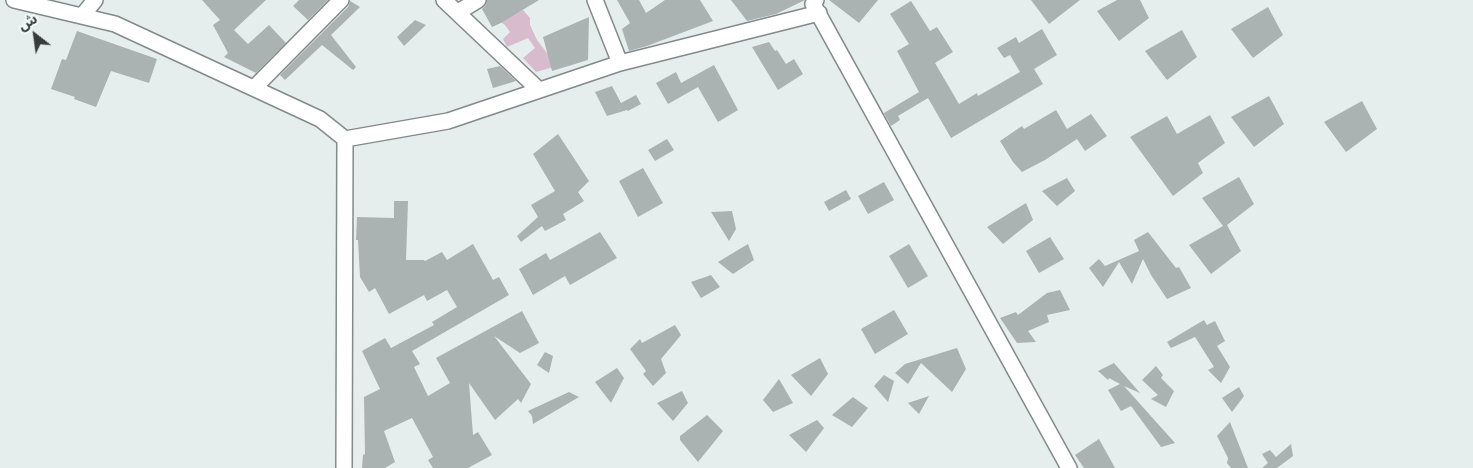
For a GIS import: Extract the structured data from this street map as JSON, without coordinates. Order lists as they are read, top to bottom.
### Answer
{
  "north": "top left"
}
